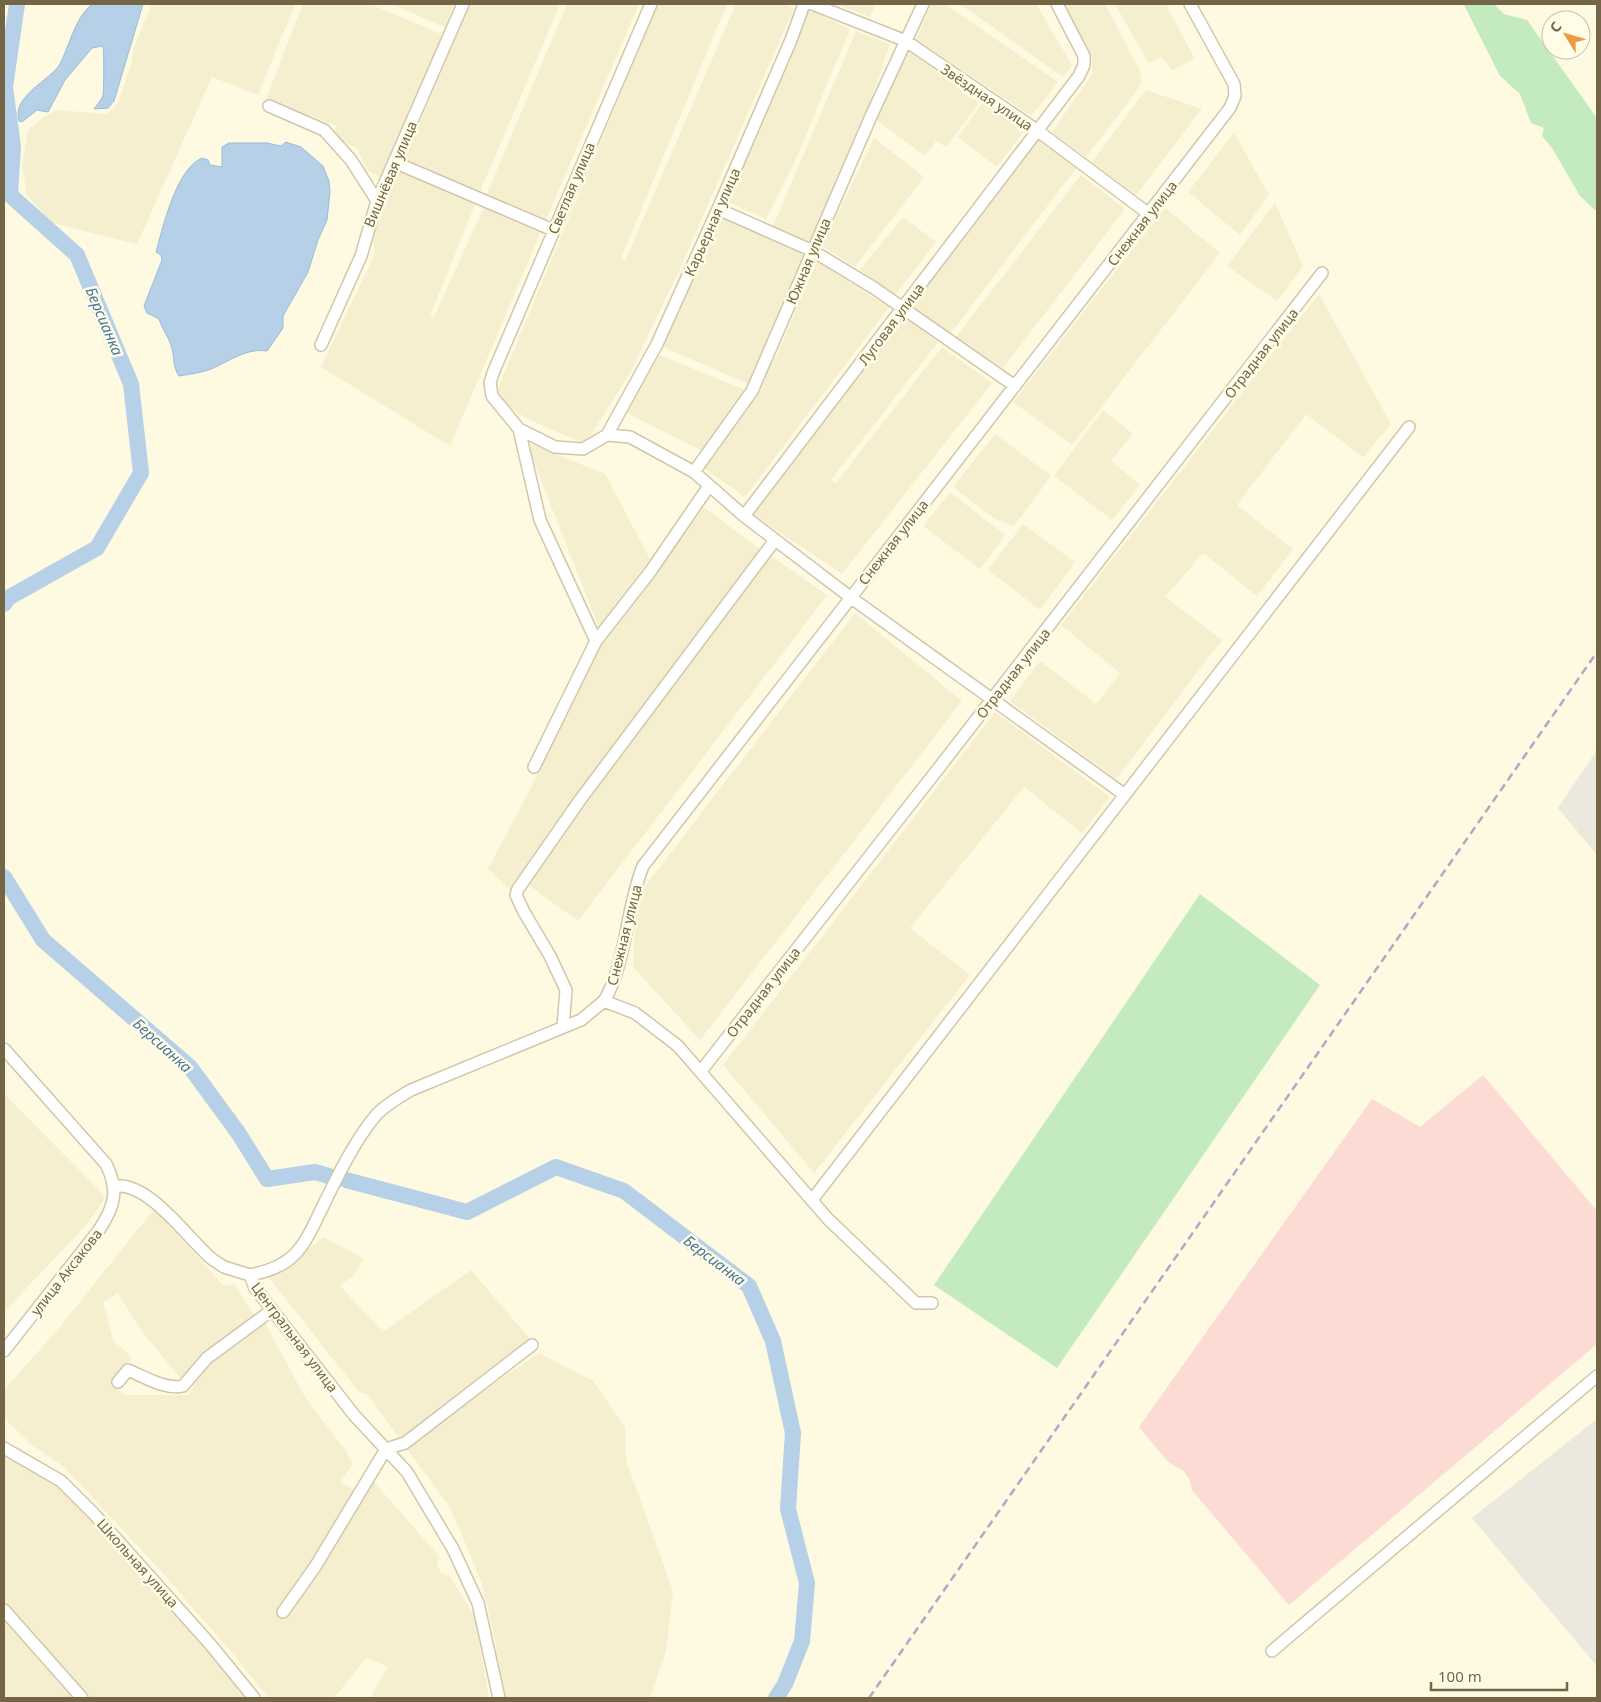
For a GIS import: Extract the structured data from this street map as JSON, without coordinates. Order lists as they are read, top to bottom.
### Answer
{
  "streets": {
    "street": [
      "Звёздная улица",
      "Вишнёвая улица",
      "Светлая улица",
      "Карьерная улица",
      "Снежная улица",
      "Южная улица",
      "Луговая улица",
      "Отрадная улица",
      "улица Аксакова",
      "Центральная улица",
      "Школьная улица"
    ]
  },
  "crossings": [
    ["Звёздная улица", "Снежная улица"],
    ["Звёздная улица", "Южная улица"],
    ["Звёздная улица", "Луговая улица"],
    ["улица Аксакова", "Центральная улица"]
  ],
  "water": ["Берсианка"],
  "scale_bar": "100 m",
  "north": "top left"
}
